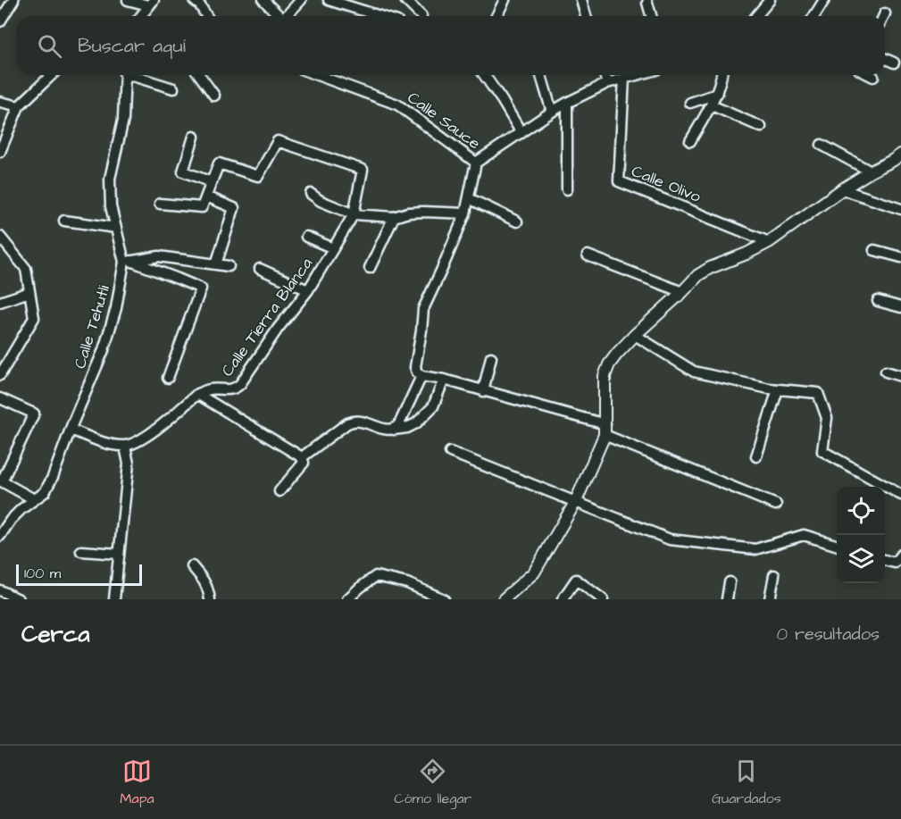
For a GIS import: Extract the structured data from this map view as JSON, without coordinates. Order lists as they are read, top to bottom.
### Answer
{
  "streets": {
    "street": [
      "Calle Sauce",
      "Calle Olivo",
      "Calle Tierra Blanca",
      "Calle Tehutli"
    ]
  },
  "scale_bar": "100 m",
  "page": {
    "search": "Buscar aquí",
    "scale": "100 m",
    "heading": ["Cerca", "0 resultados"],
    "nav": ["Mapa", "Cómo llegar", "Guardados"]
  }
}
